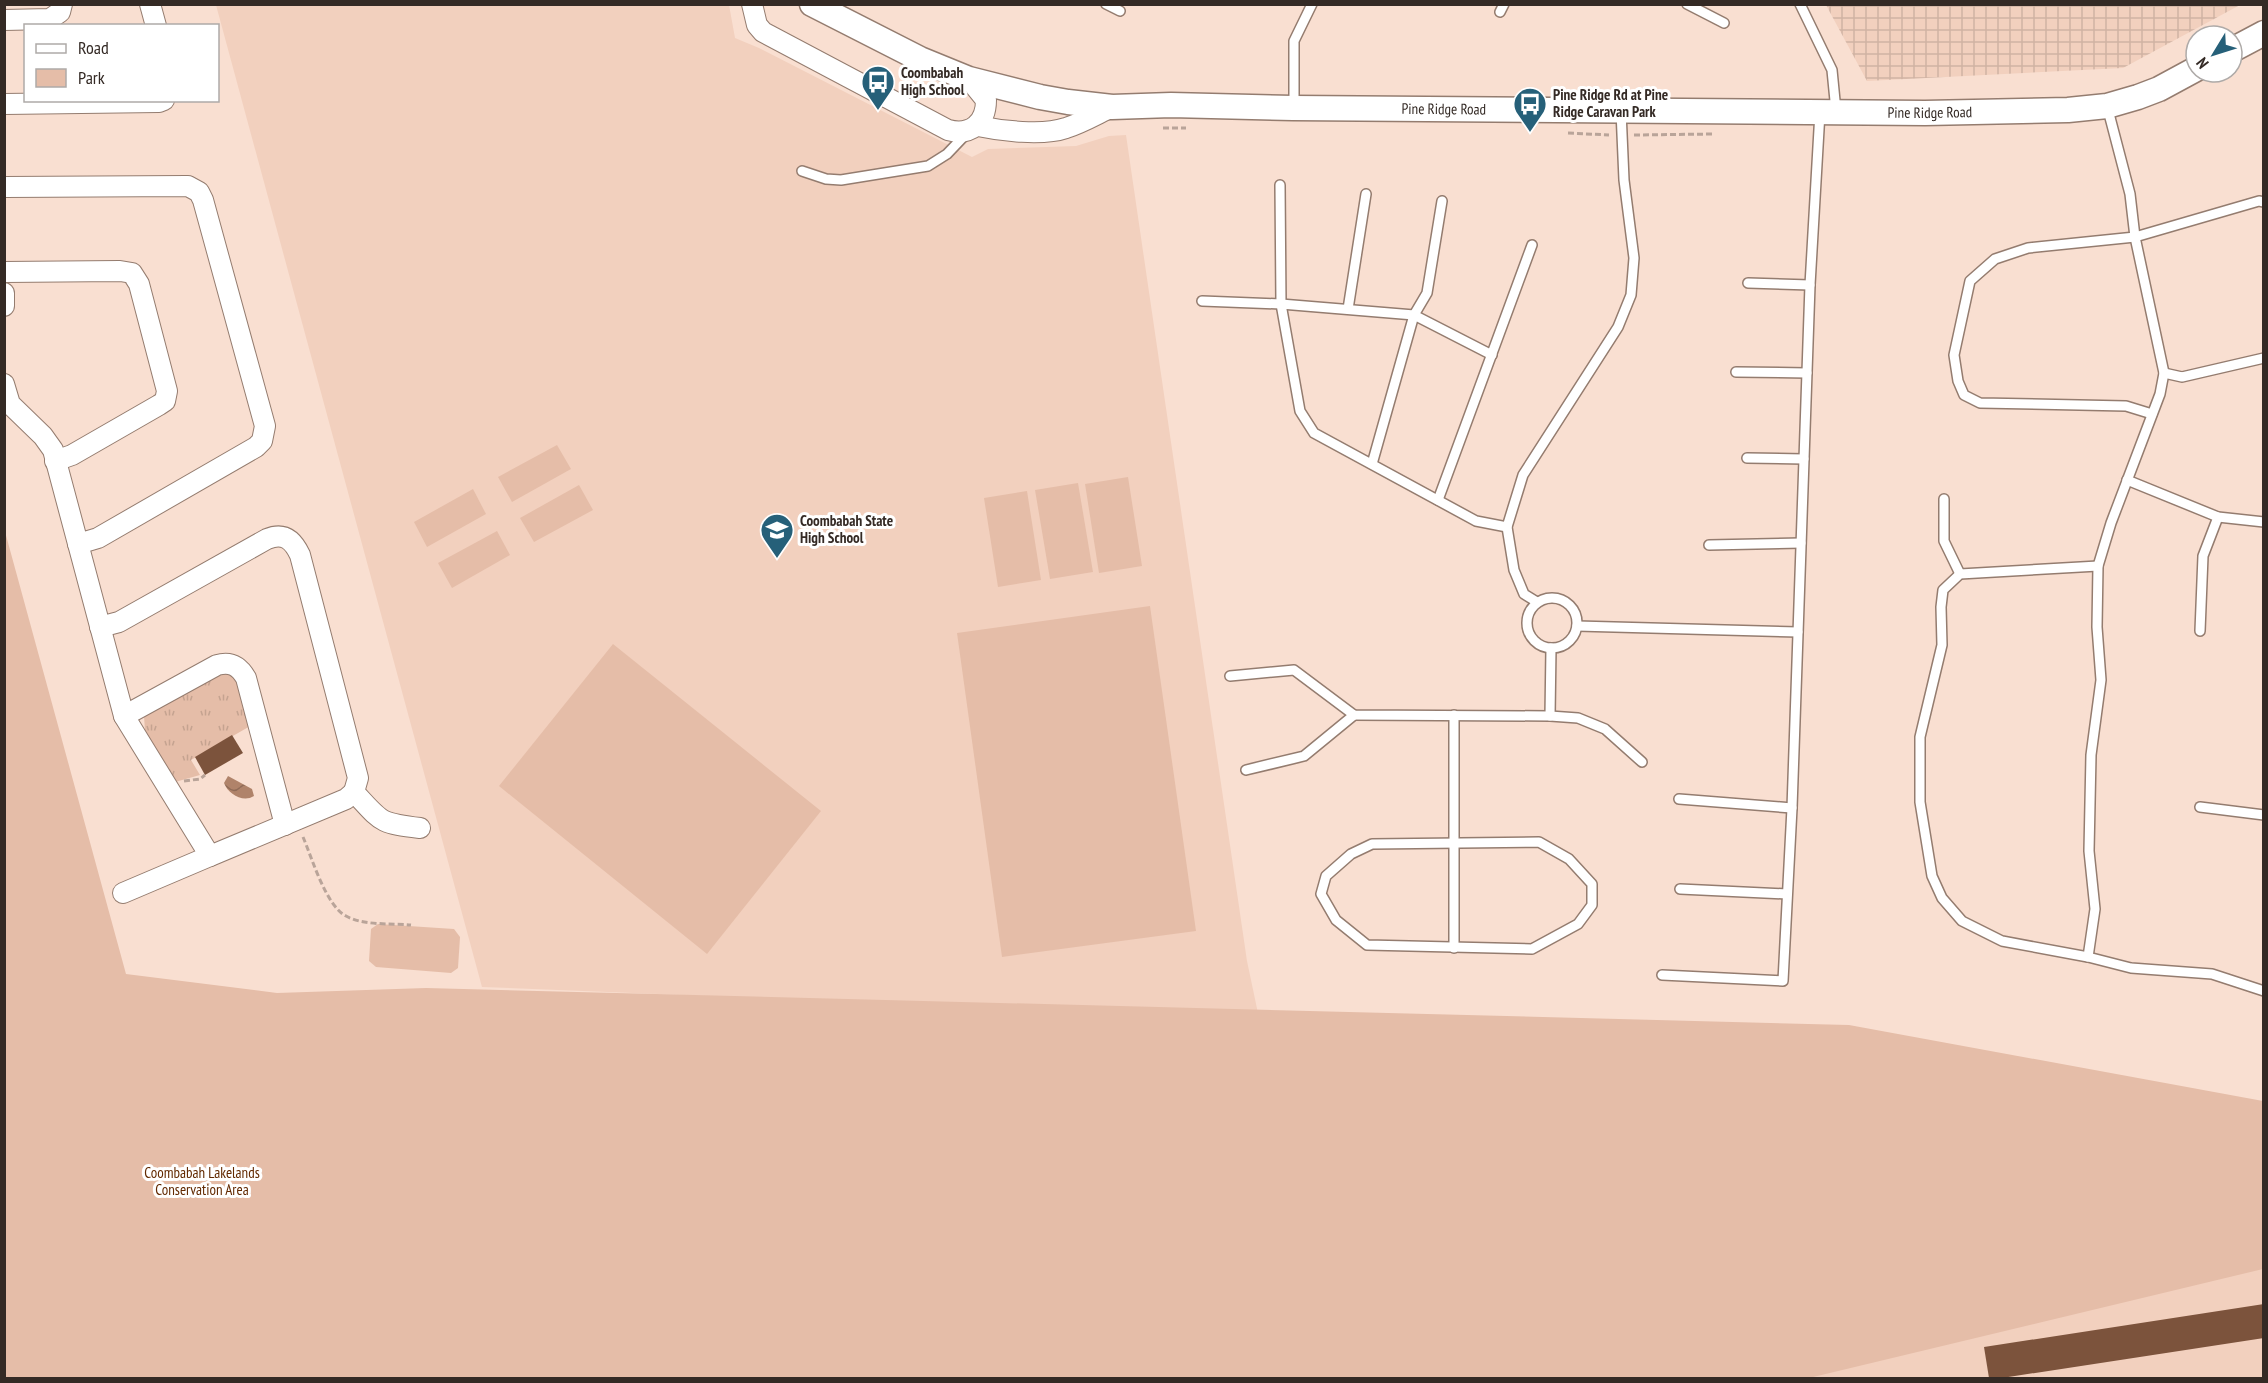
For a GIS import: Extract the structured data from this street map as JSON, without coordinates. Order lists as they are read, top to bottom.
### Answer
{
  "streets": {
    "street": ["Pine Ridge Road"]
  },
  "parks": ["Coombabah Lakelands Conservation Area"],
  "places": {
    "bus stop": ["Coombabah High School", "Pine Ridge Rd at Pine Ridge Caravan Park"],
    "school or university": ["Coombabah State High School"]
  },
  "legend": ["Road", "Park"],
  "north": "bottom left"
}
